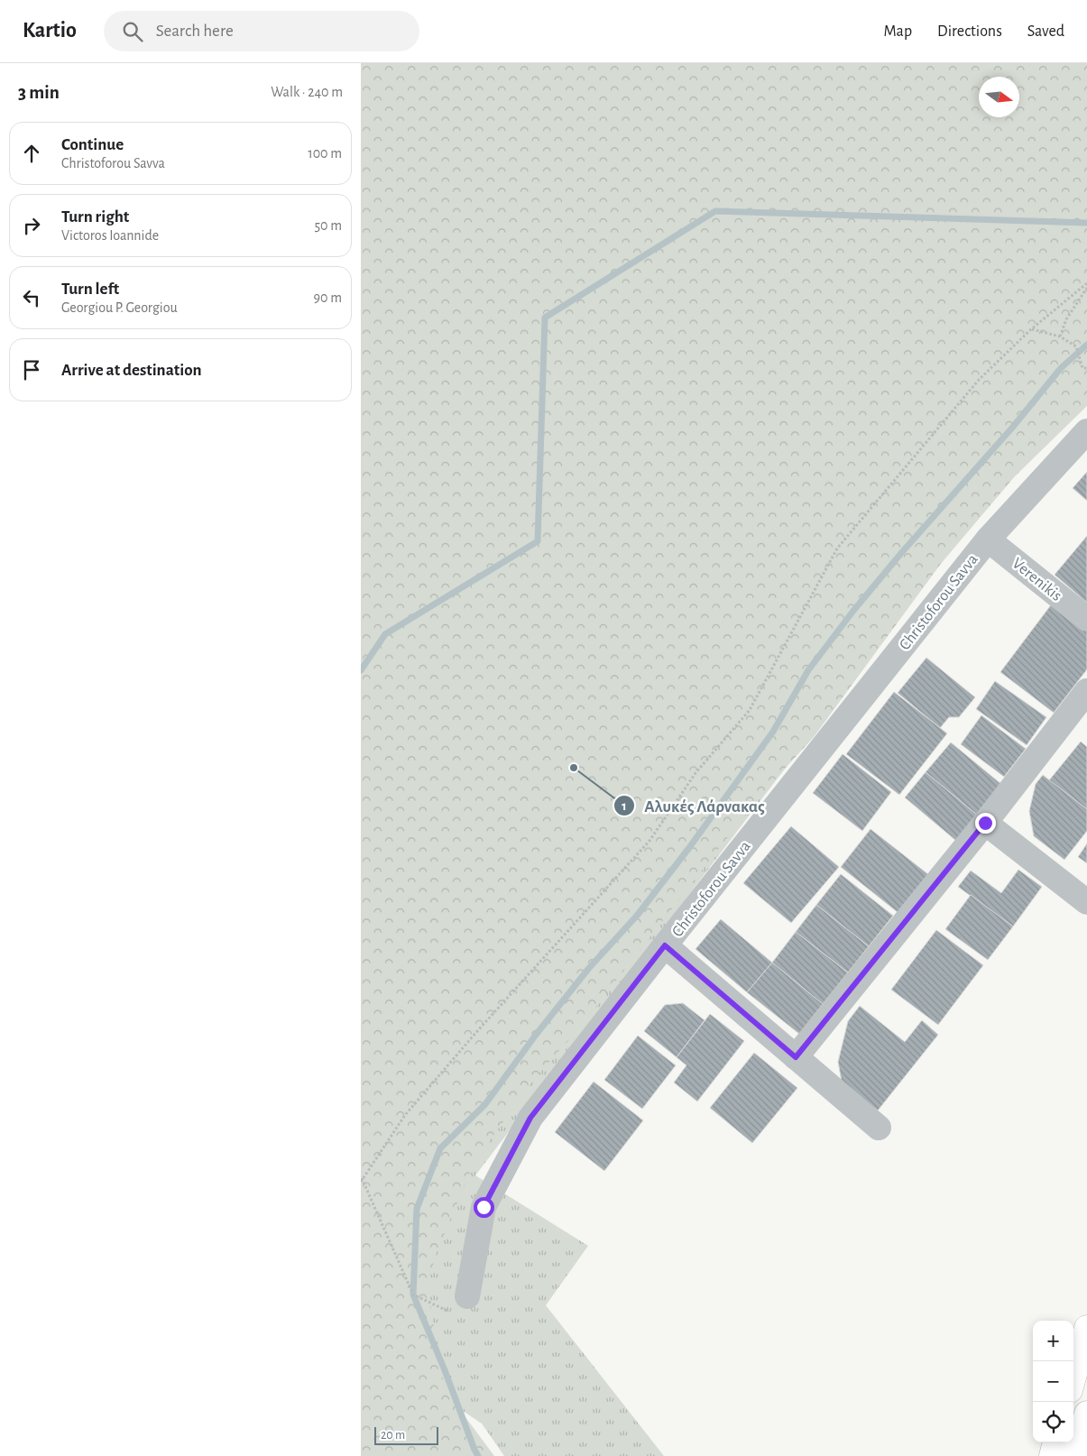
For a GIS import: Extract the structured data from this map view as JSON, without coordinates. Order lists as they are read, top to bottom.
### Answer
{
  "streets": {
    "street": ["Verenikis", "Christoforou Savva"]
  },
  "crossings": [
    ["Verenikis", "Christoforou Savva"]
  ],
  "places": ["Αλυκές Λάρνακας"],
  "scale_bar": "20 m",
  "north": "right",
  "page": {
    "header": "Kartio",
    "search": "Search here",
    "nav": ["Map", "Directions", "Saved"],
    "heading": ["3 min", "Walk · 240 m"],
    "list": [
      ["Continue", "Christoforou Savva", "100 m"],
      ["Turn right", "Victoros Ioannide", "50 m"],
      ["Turn left", "Georgiou P. Georgiou", "90 m"],
      "Arrive at destination"
    ],
    "map_buttons": ["+", "−"],
    "scale": "20 m"
  }
}
